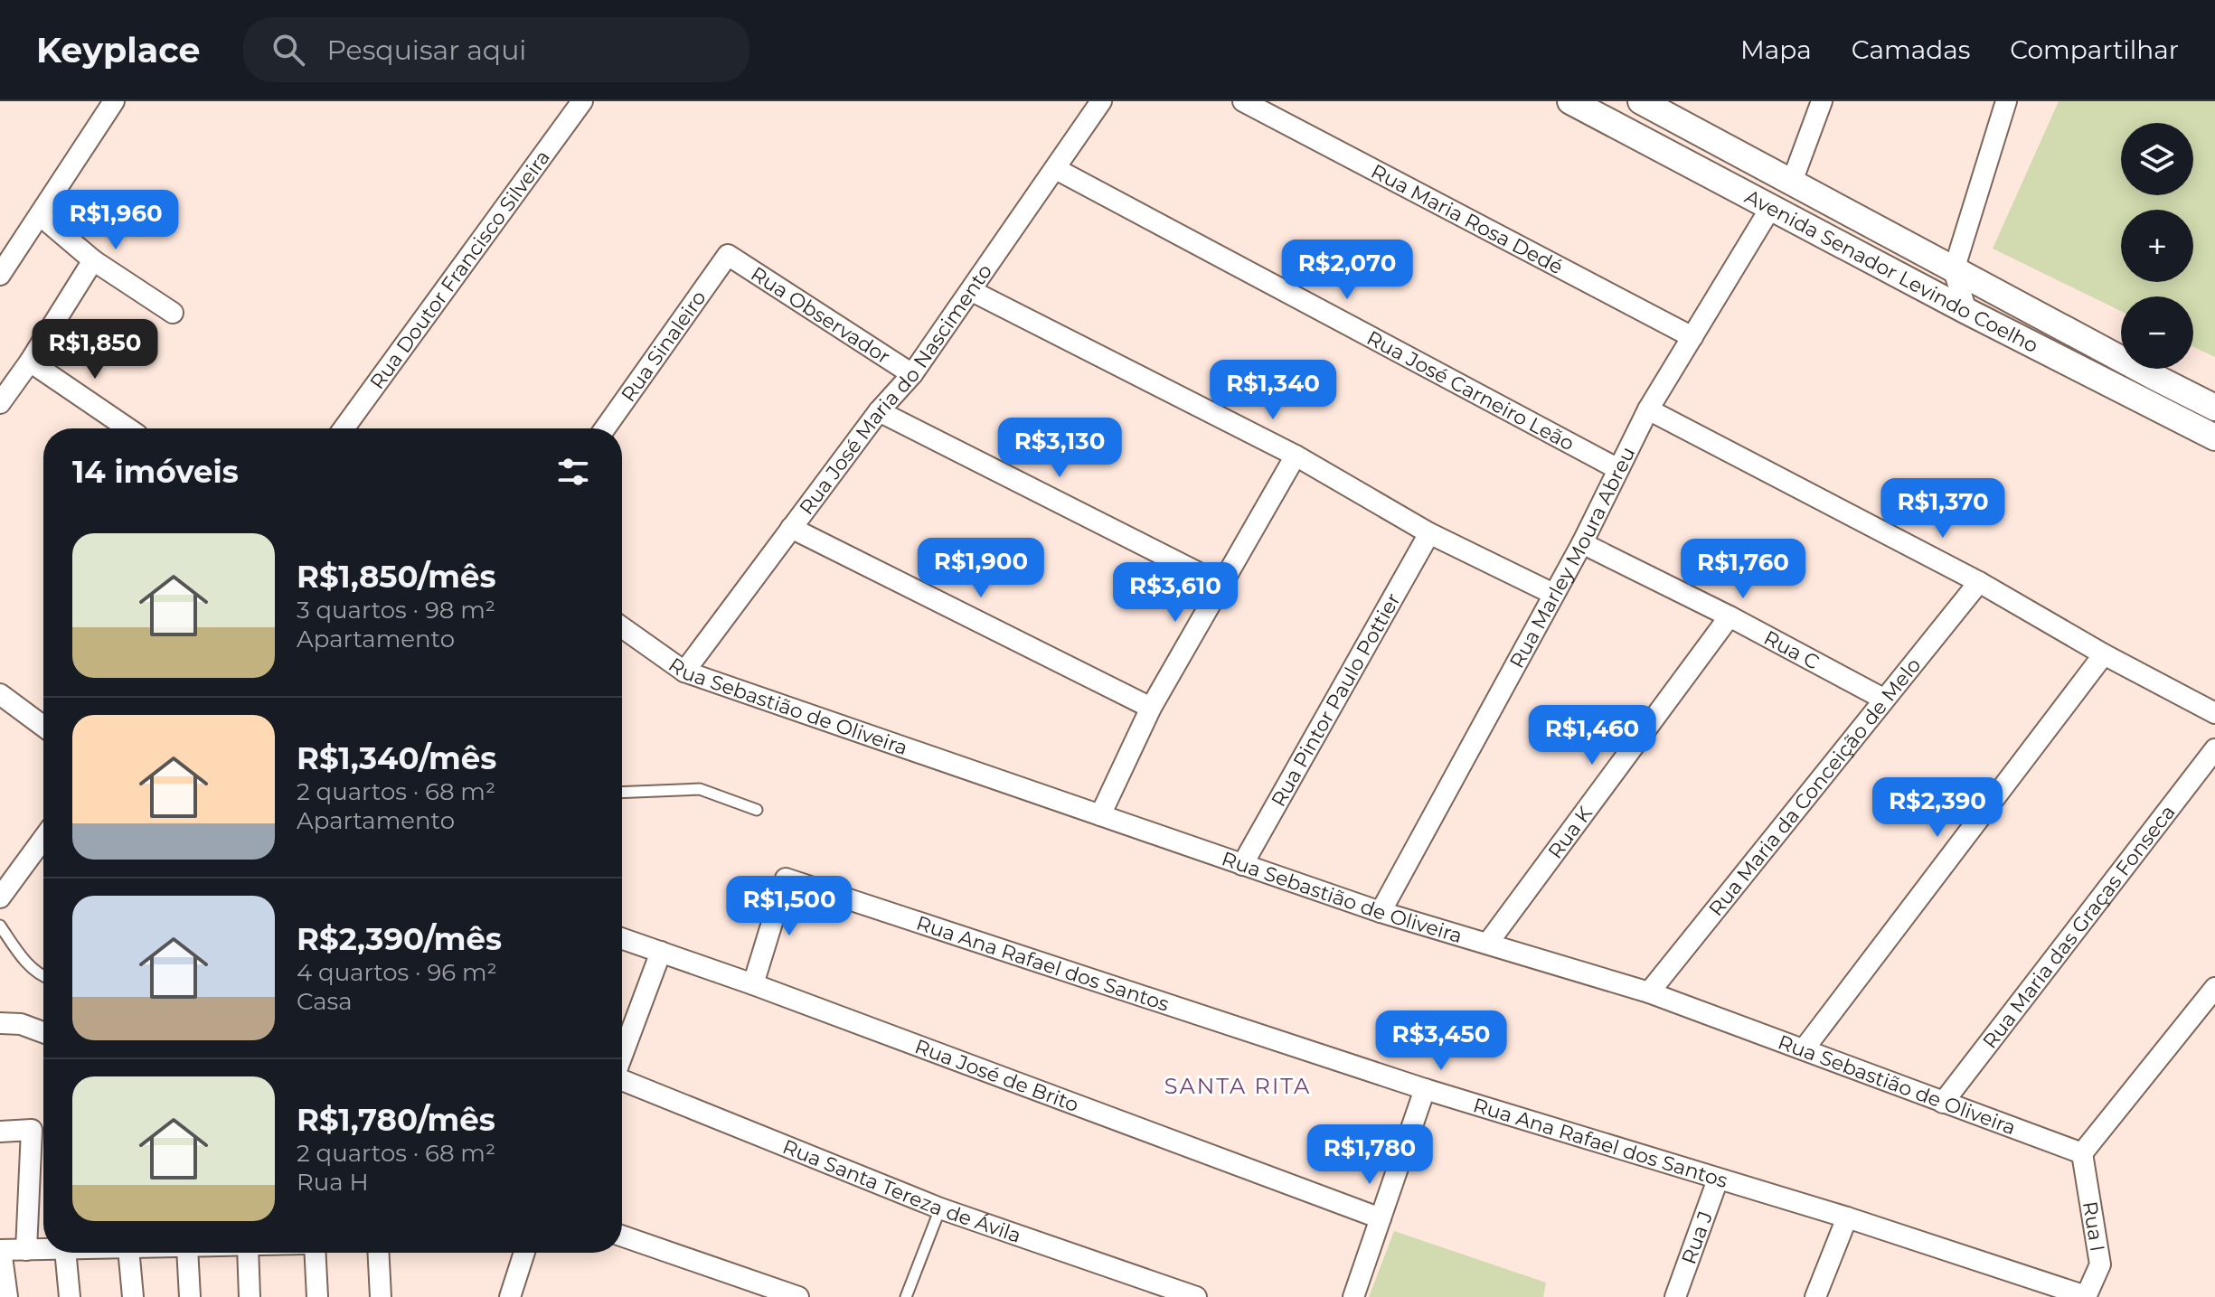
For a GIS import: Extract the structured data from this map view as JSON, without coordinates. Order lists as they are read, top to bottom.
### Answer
{
  "streets": {
    "street": [
      "Rua Maria Rosa Dedé",
      "Rua Doutor Francisco Silveira",
      "Avenida Senador Levindo Coelho",
      "Rua Observador",
      "Rua Sinaleiro",
      "Rua José Maria do Nascimento",
      "Rua José Carneiro Leão",
      "Rua Marley Moura Abreu",
      "Rua C",
      "Rua Pintor Paulo Pottier",
      "Rua Sebastião de Oliveira",
      "Rua Maria da Conceição de Melo",
      "Rua K",
      "Rua Maria das Graças Fonseca",
      "Rua Ana Rafael dos Santos",
      "Rua José de Brito",
      "Rua Santa Tereza de Ávila",
      "Rua I",
      "Rua J"
    ]
  },
  "crossings": [
    ["Rua Maria Rosa Dedé", "Rua Marley Moura Abreu"],
    ["Avenida Senador Levindo Coelho", "Rua Marley Moura Abreu"],
    ["Rua Observador", "Rua Sinaleiro"],
    ["Rua Observador", "Rua José Maria do Nascimento"],
    ["Rua José Maria do Nascimento", "Rua José Carneiro Leão"],
    ["Rua José Maria do Nascimento", "Rua Sebastião de Oliveira"],
    ["Rua José Carneiro Leão", "Rua Marley Moura Abreu"],
    ["Rua Marley Moura Abreu", "Rua C"],
    ["Rua Marley Moura Abreu", "Rua Sebastião de Oliveira"],
    ["Rua C", "Rua Maria da Conceição de Melo"],
    ["Rua C", "Rua K"],
    ["Rua Pintor Paulo Pottier", "Rua Sebastião de Oliveira"],
    ["Rua Sebastião de Oliveira", "Rua Maria da Conceição de Melo"],
    ["Rua Sebastião de Oliveira", "Rua K"],
    ["Rua Sebastião de Oliveira", "Rua Maria das Graças Fonseca"],
    ["Rua Sebastião de Oliveira", "Rua I"],
    ["Rua Ana Rafael dos Santos", "Rua José de Brito"],
    ["Rua Ana Rafael dos Santos", "Rua I"],
    ["Rua Ana Rafael dos Santos", "Rua J"]
  ],
  "districts": ["SANTA RITA"],
  "page": {
    "header": "Keyplace",
    "search": "Pesquisar aqui",
    "nav": ["Mapa", "Camadas", "Compartilhar"],
    "map_buttons": ["+", "−"],
    "price": [
      "R$1,960",
      "R$2,070",
      "R$1,850",
      "R$1,340",
      "R$3,130",
      "R$1,370",
      "R$1,900",
      "R$1,760",
      "R$3,610",
      "R$1,460",
      "R$2,390",
      "R$1,500",
      "R$3,450",
      "R$1,780"
    ],
    "heading": "14 imóveis",
    "list": [
      {
        "name": "R$1,850/mês",
        "note": "3 quartos · 98 m² · Apartamento"
      },
      {
        "name": "R$1,340/mês",
        "note": "2 quartos · 68 m² · Apartamento"
      },
      {
        "name": "R$2,390/mês",
        "note": "4 quartos · 96 m² · Casa"
      },
      {
        "name": "R$1,780/mês",
        "note": "2 quartos · 68 m² · Rua H"
      }
    ]
  }
}
